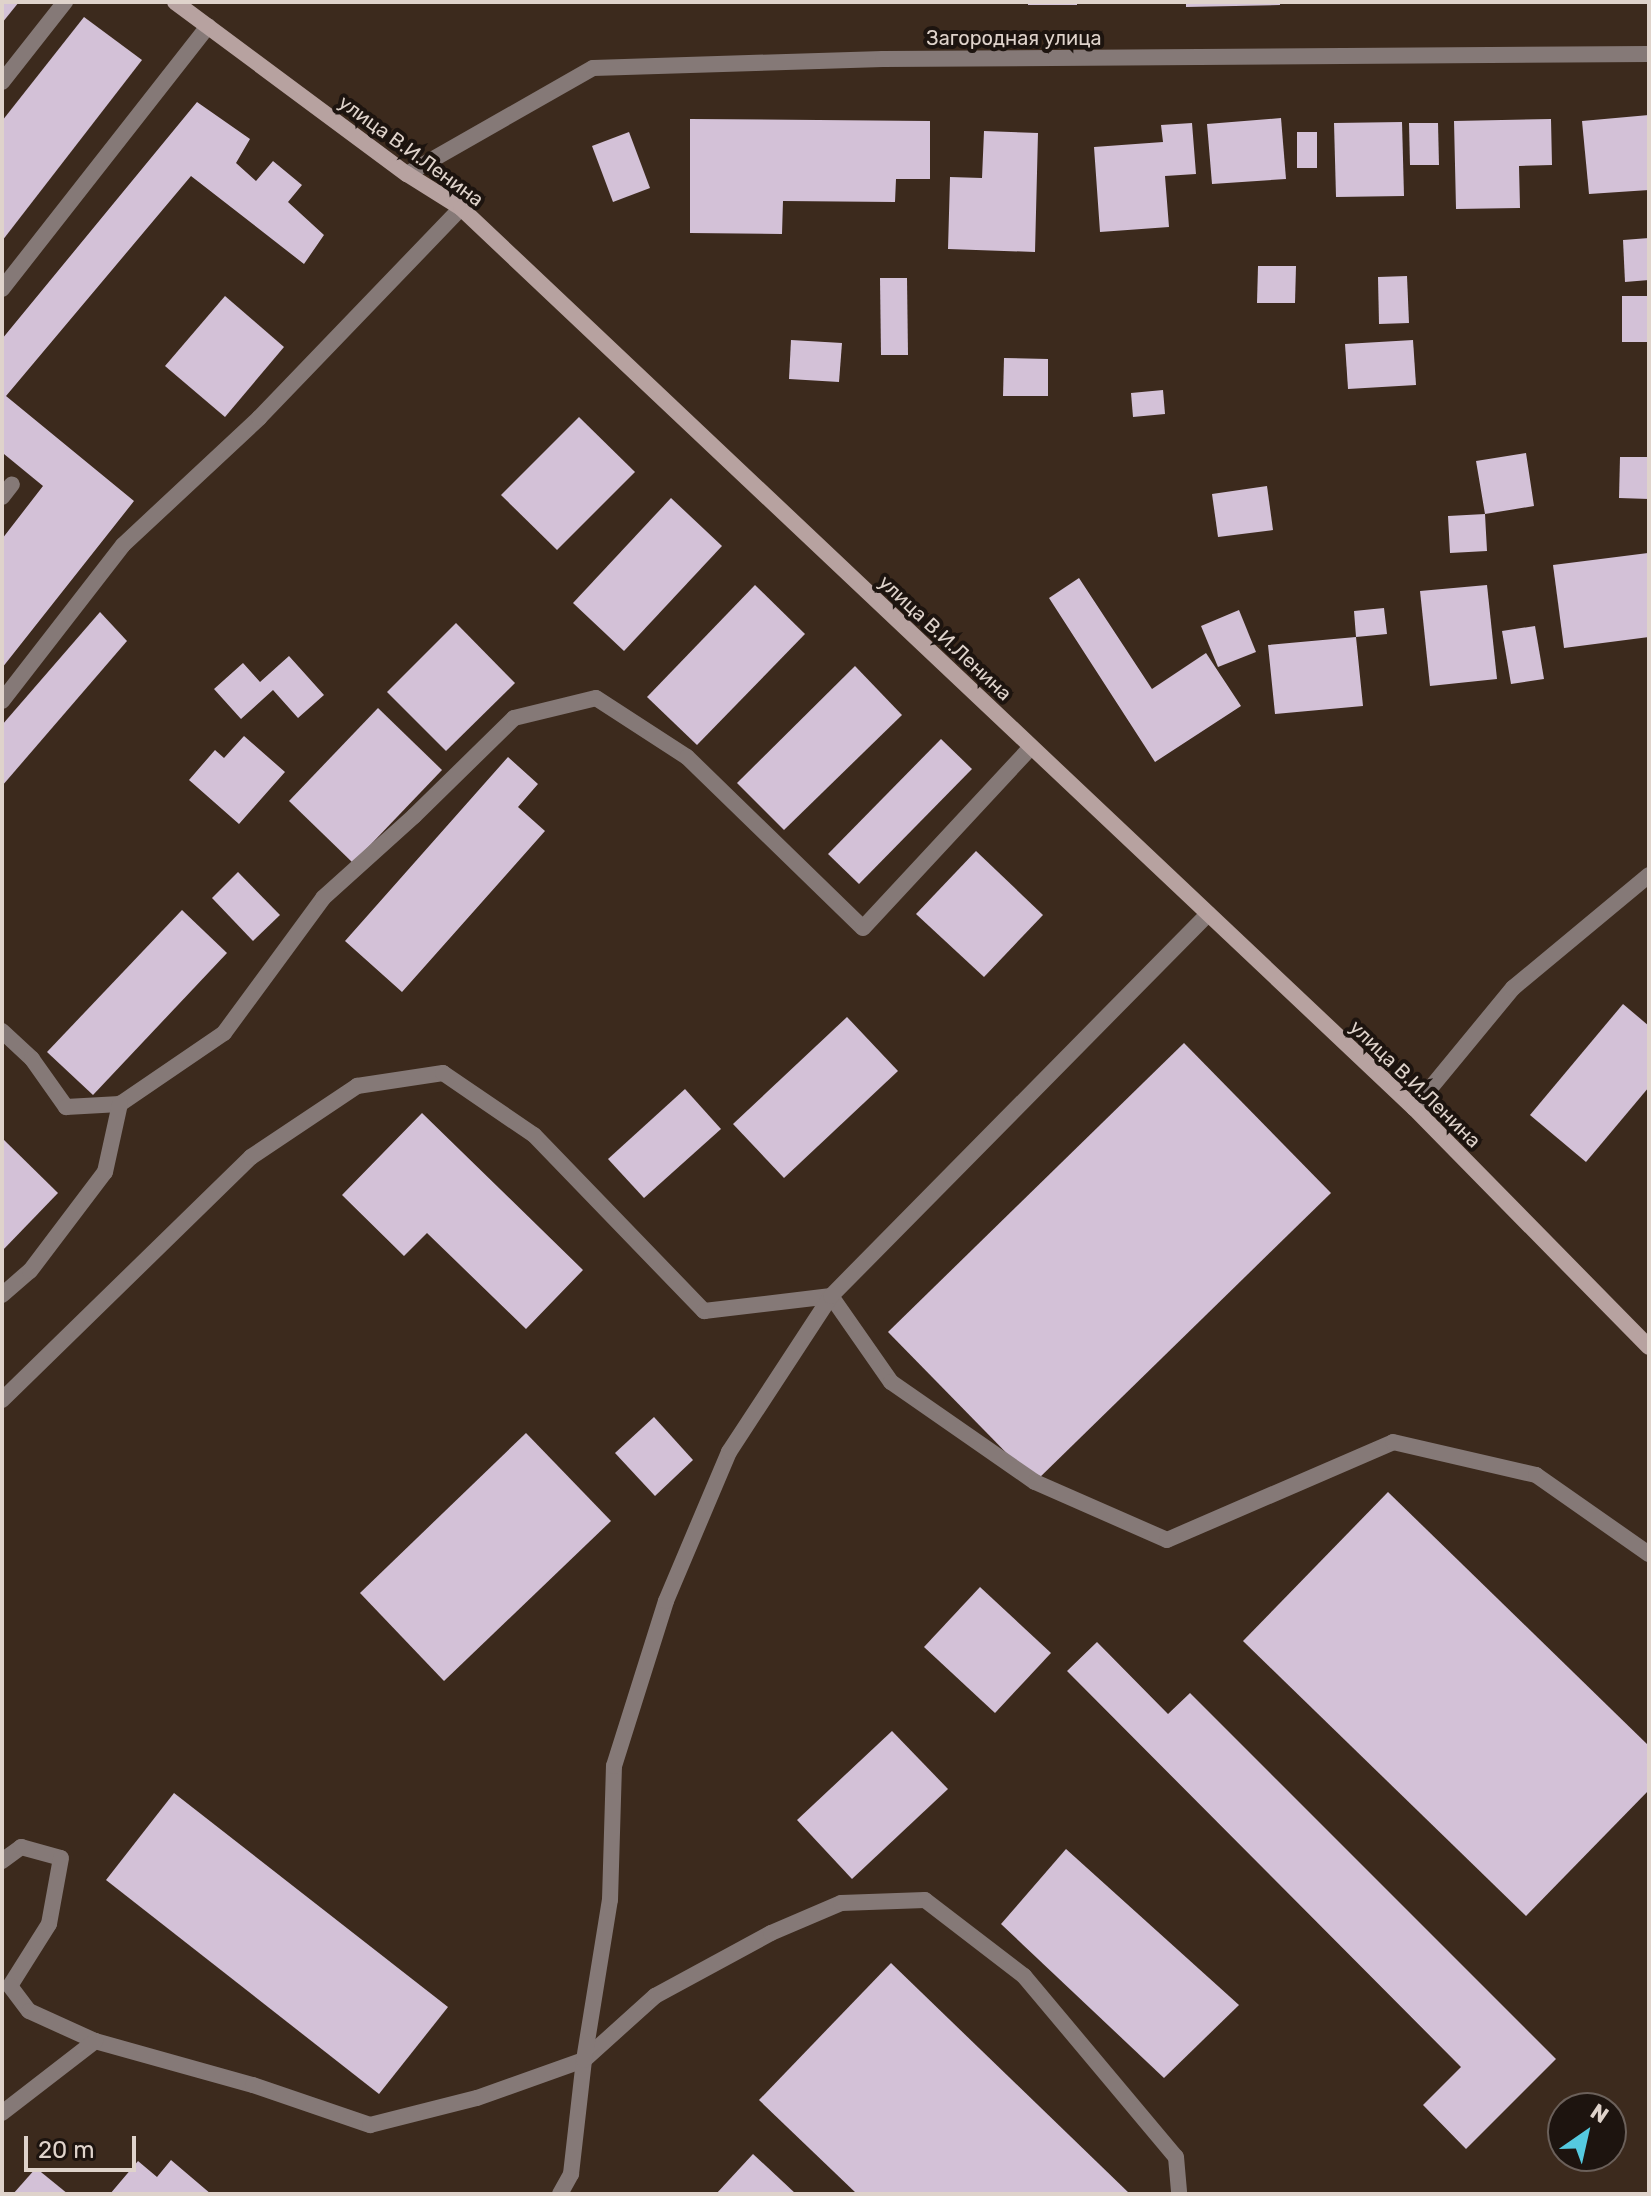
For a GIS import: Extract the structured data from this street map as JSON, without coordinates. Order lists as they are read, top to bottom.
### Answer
{
  "streets": {
    "main road": ["улица В.И.Ленина"],
    "street": ["Загородная улица"]
  },
  "crossings": [
    ["Загородная улица", "улица В.И.Ленина"]
  ],
  "scale_bar": "20 m",
  "north": "top right"
}
